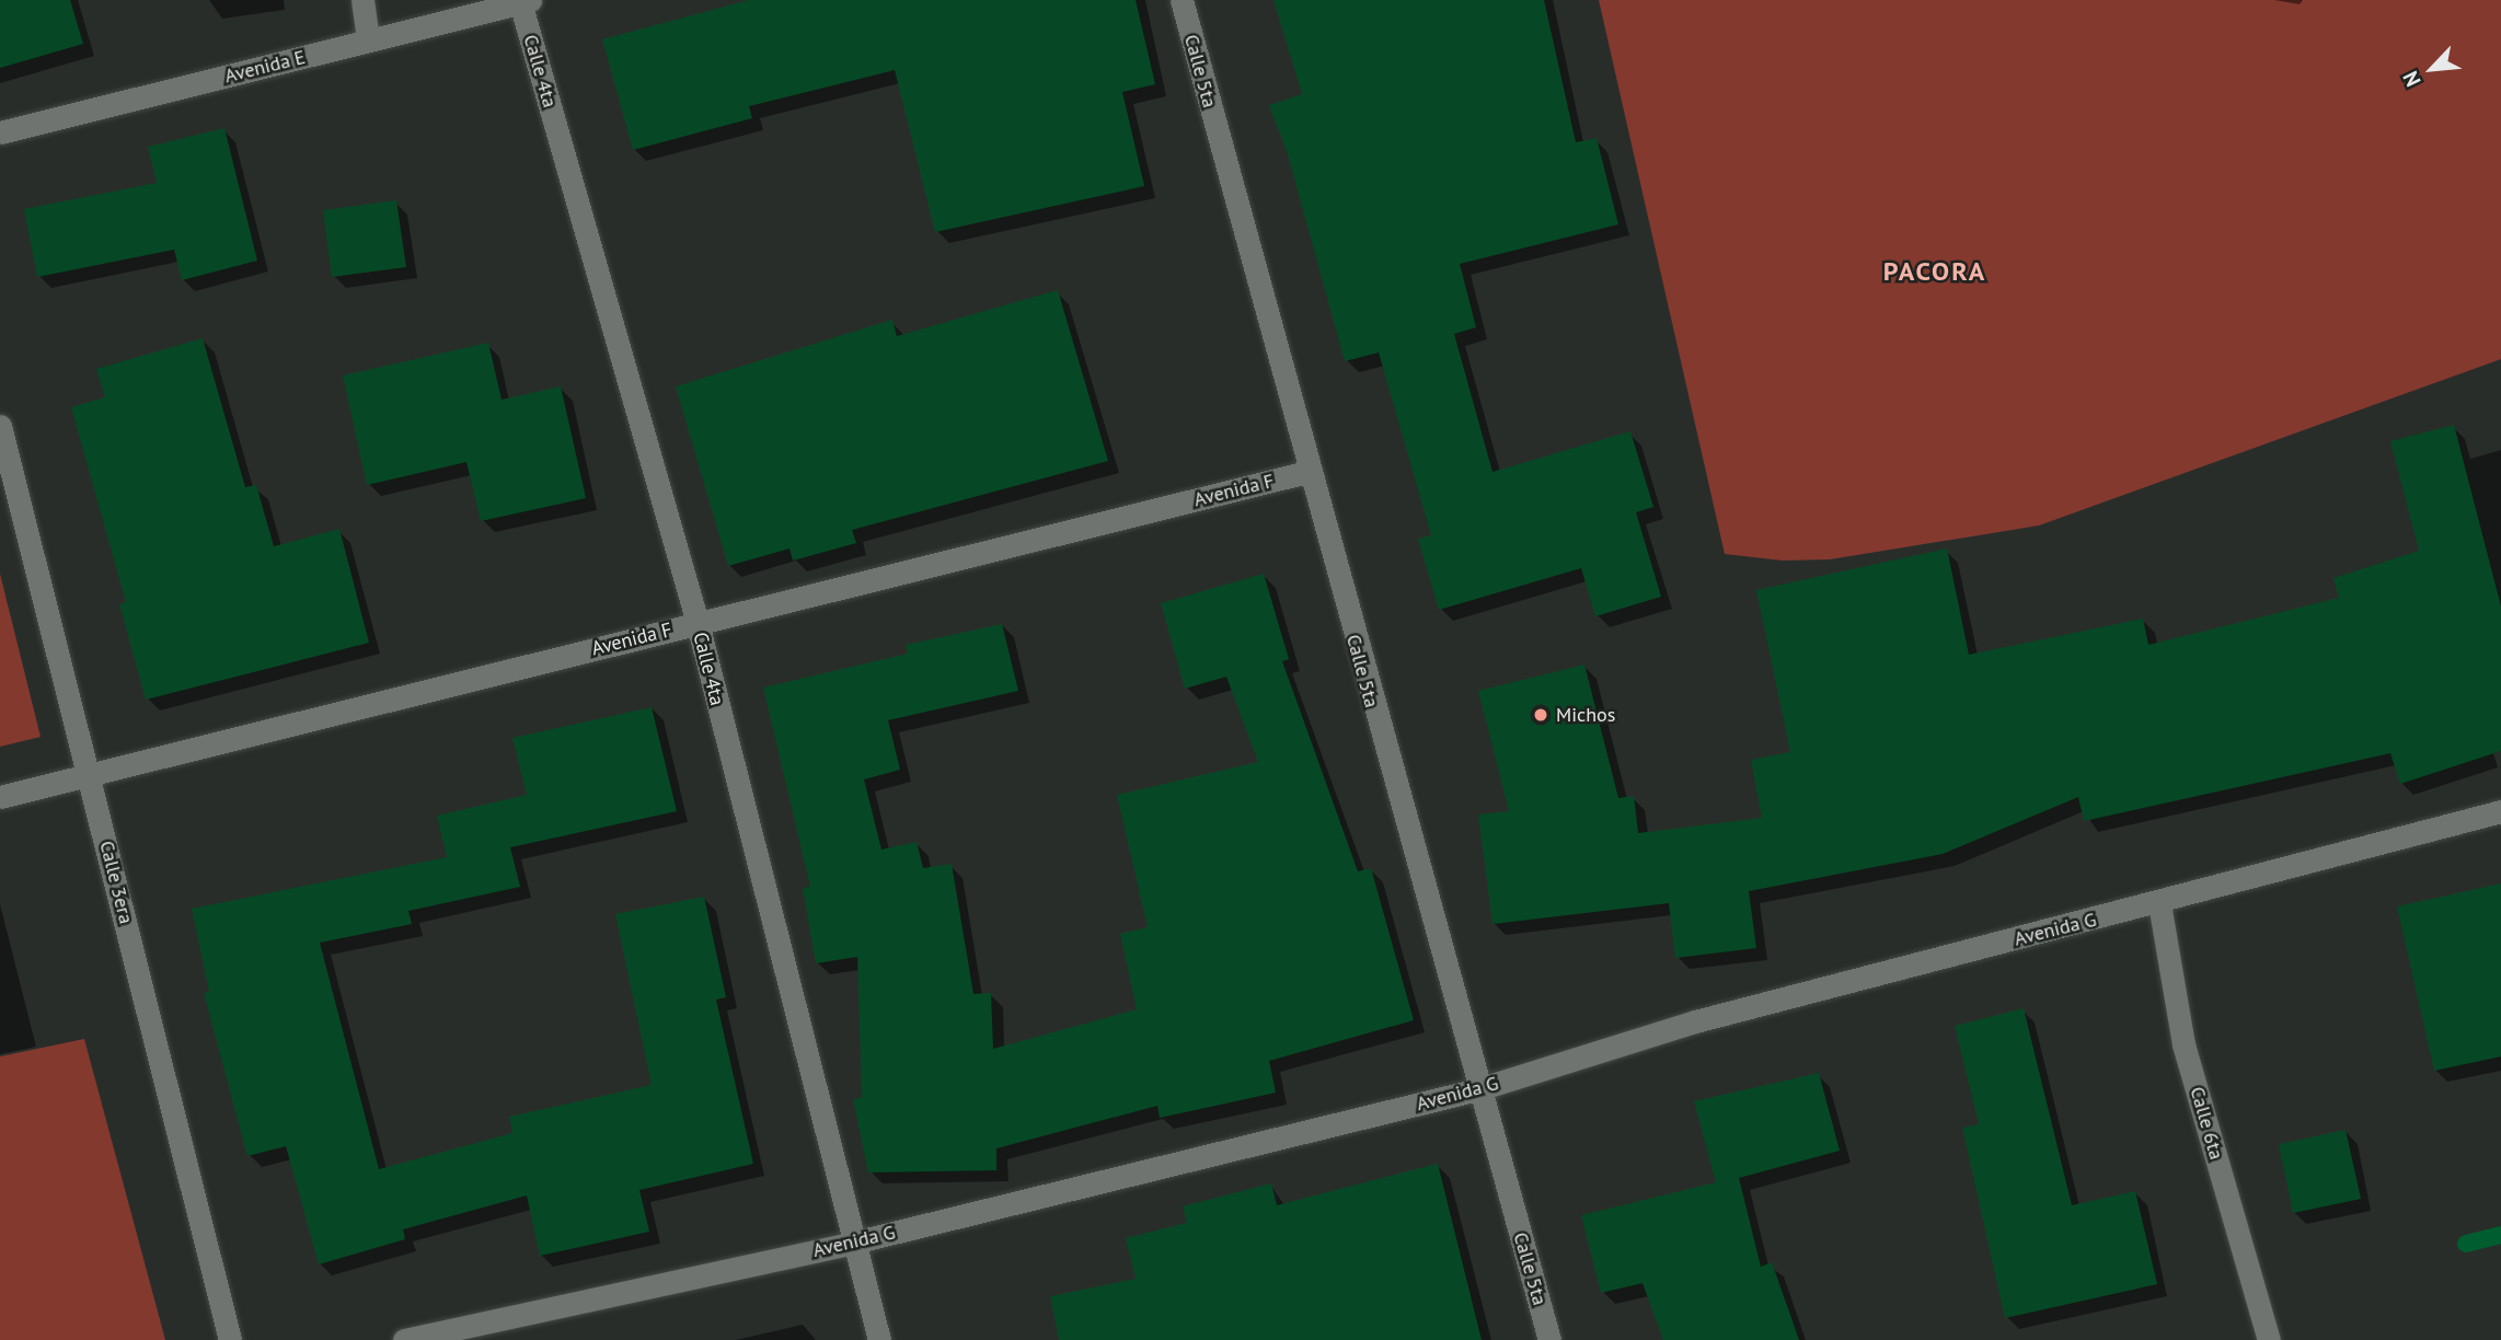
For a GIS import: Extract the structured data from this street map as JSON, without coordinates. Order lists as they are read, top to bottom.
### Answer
{
  "streets": {
    "street": [
      "Avenida E",
      "Calle 4ta",
      "Calle 5ta",
      "Avenida F",
      "Calle 3era",
      "Avenida G",
      "Calle 6ta"
    ]
  },
  "crossings": [
    ["Avenida E", "Calle 4ta"],
    ["Calle 4ta", "Avenida F"],
    ["Calle 4ta", "Avenida G"],
    ["Calle 5ta", "Avenida F"],
    ["Calle 5ta", "Avenida G"],
    ["Avenida F", "Calle 3era"],
    ["Avenida G", "Calle 6ta"]
  ],
  "districts": ["PACORA"],
  "places": ["Michos"],
  "north": "bottom left"
}
